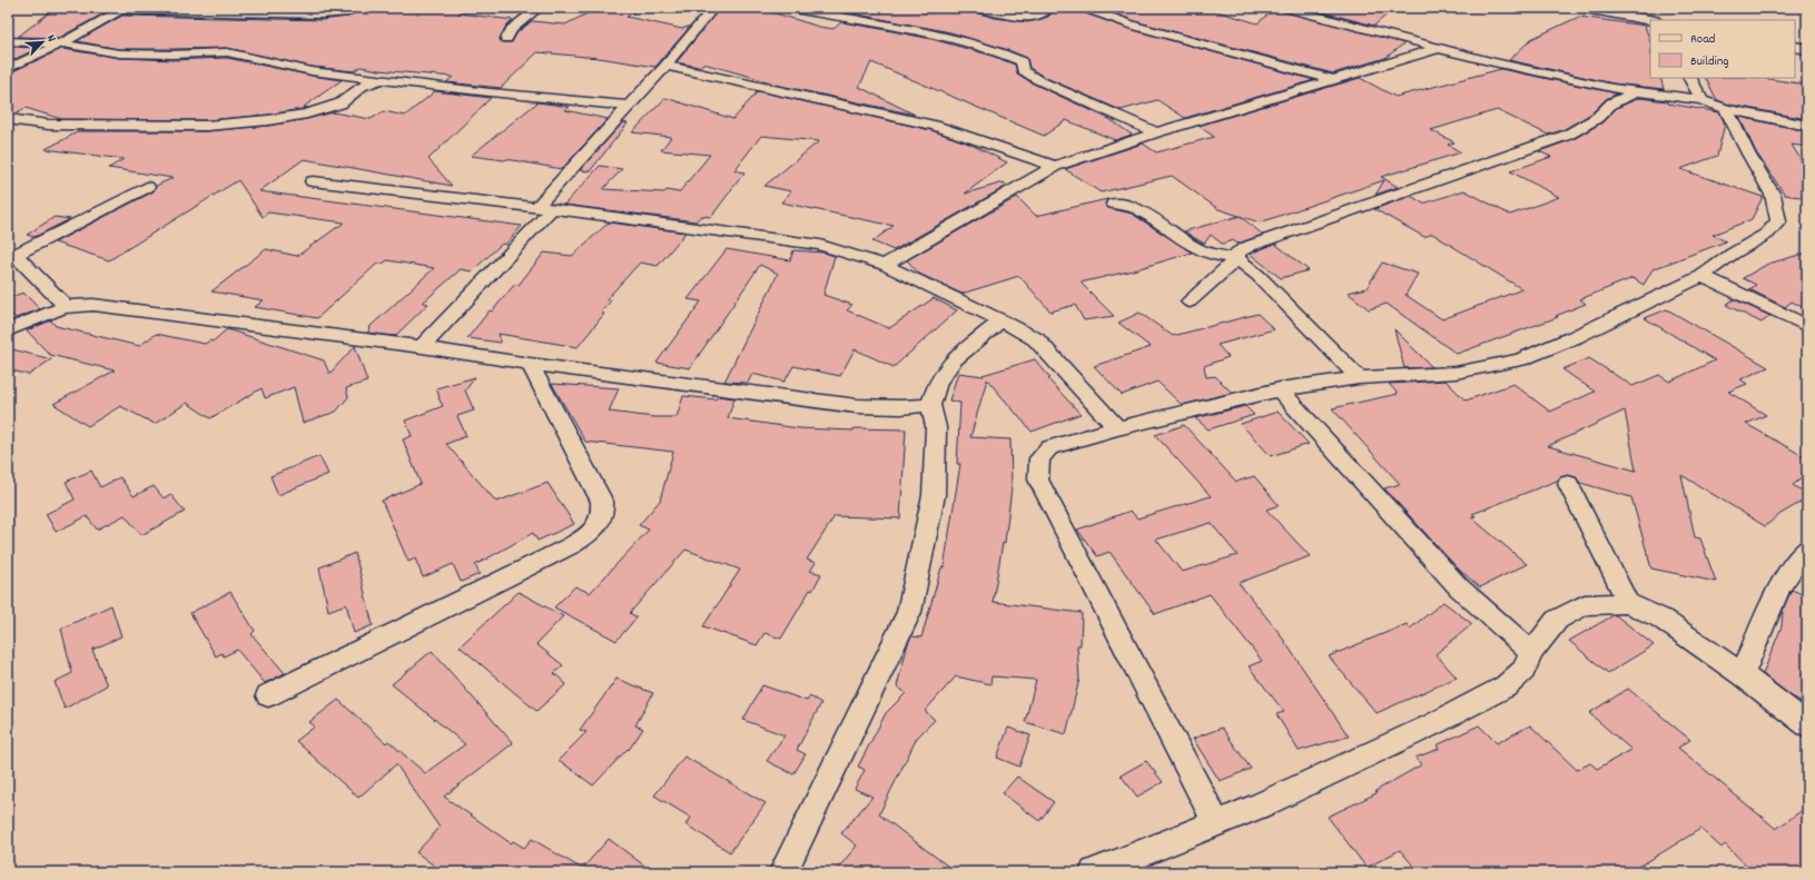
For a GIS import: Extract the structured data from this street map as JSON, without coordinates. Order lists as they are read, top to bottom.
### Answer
{
  "legend": ["Road", "Building"],
  "north": "top right"
}
